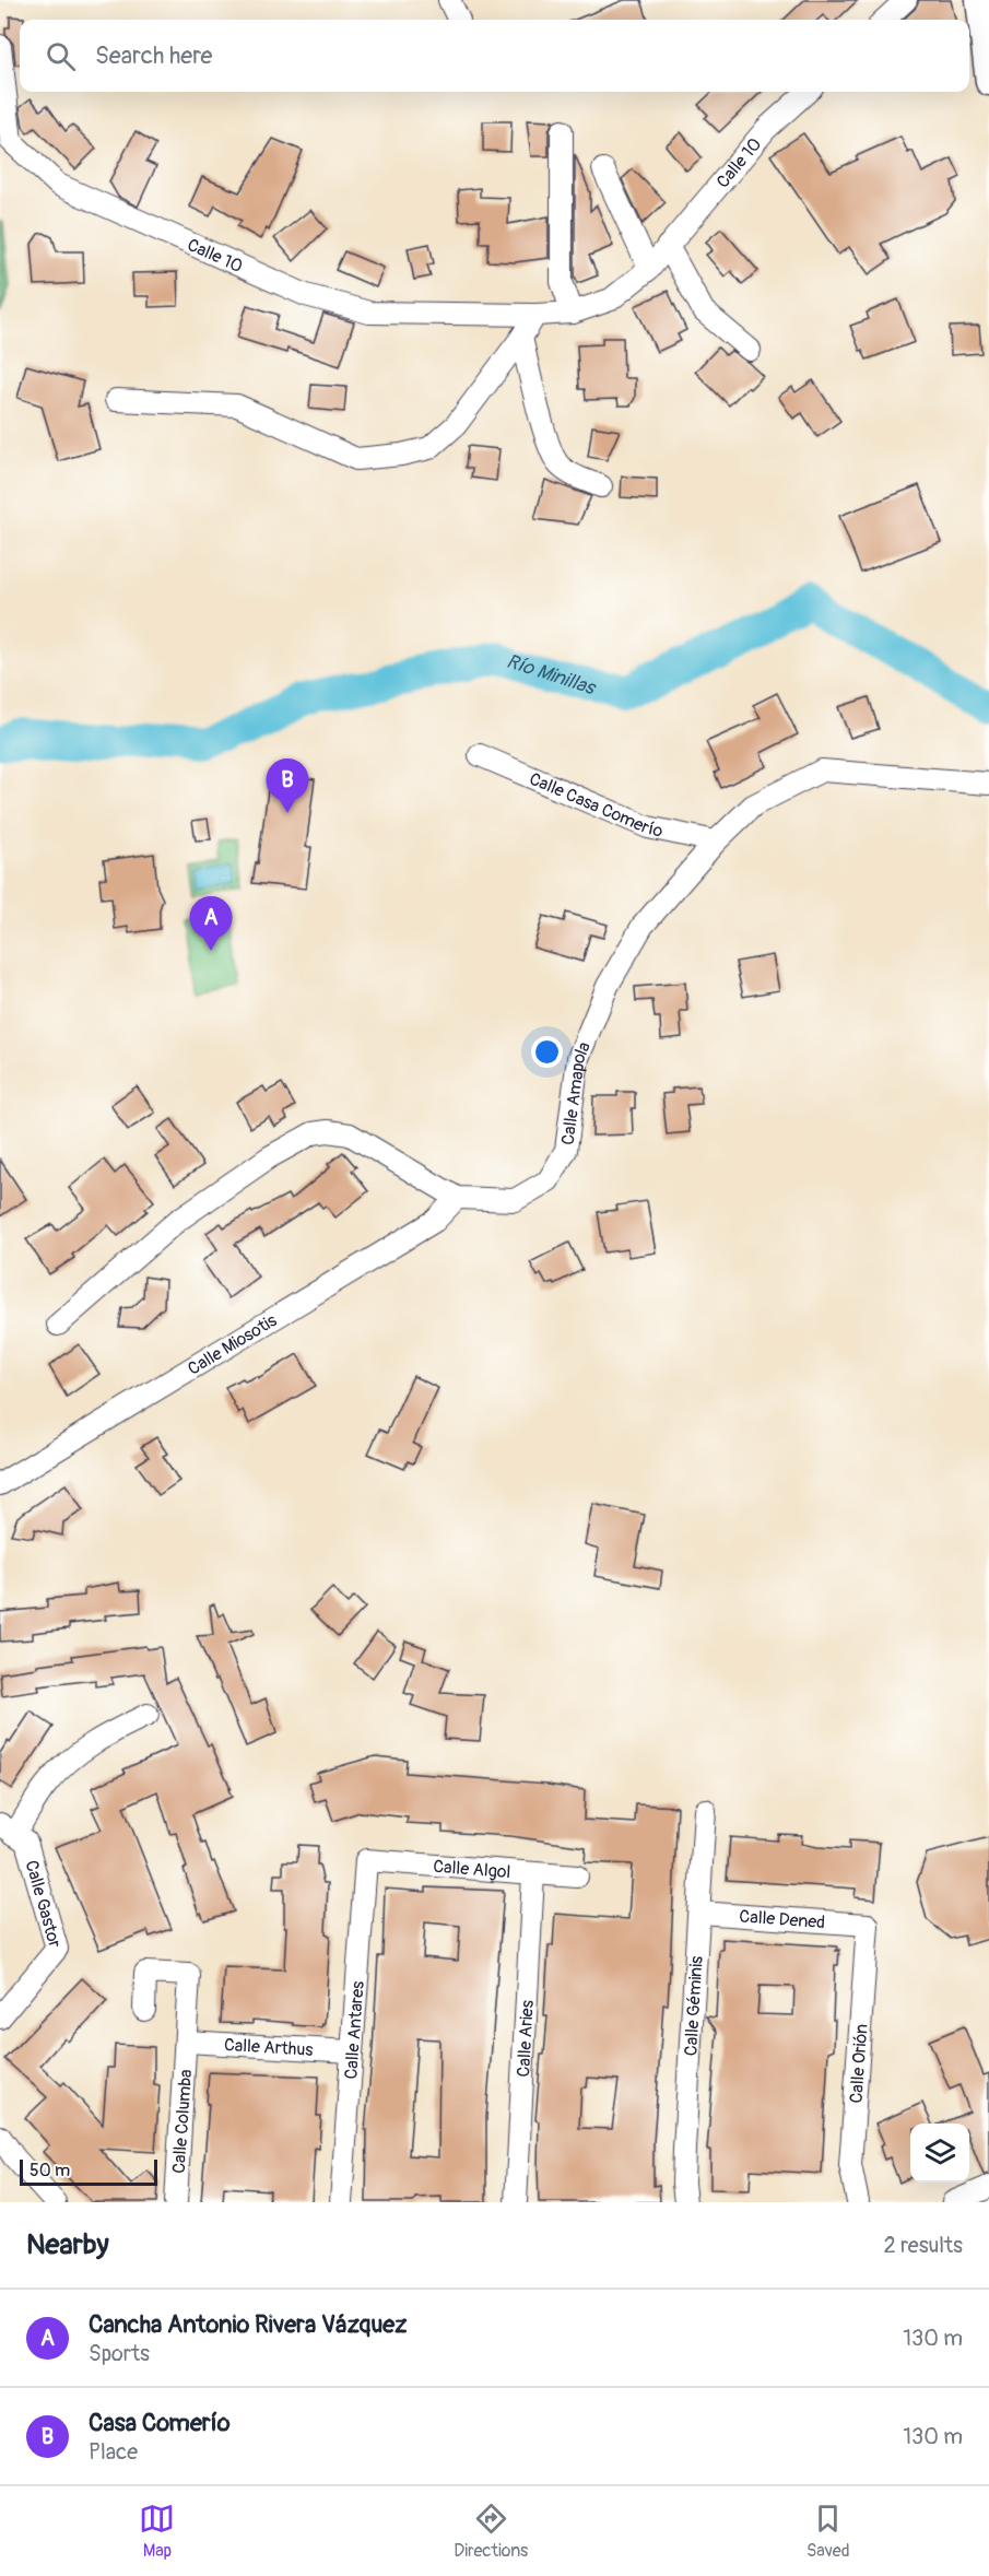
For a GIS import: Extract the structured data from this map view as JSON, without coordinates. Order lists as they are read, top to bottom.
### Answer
{
  "streets": {
    "street": [
      "Calle 10",
      "Calle Casa Comerío",
      "Calle Amapola",
      "Calle Miosotis",
      "Calle Algol",
      "Calle Gastor",
      "Calle Dened",
      "Calle Géminis",
      "Calle Antares",
      "Calle Aries",
      "Calle Arthus",
      "Calle Orión",
      "Calle Columba"
    ]
  },
  "crossings": [
    ["Calle Casa Comerío", "Calle Amapola"],
    ["Calle Amapola", "Calle Miosotis"],
    ["Calle Algol", "Calle Antares"],
    ["Calle Algol", "Calle Aries"],
    ["Calle Dened", "Calle Géminis"],
    ["Calle Dened", "Calle Orión"],
    ["Calle Antares", "Calle Arthus"],
    ["Calle Arthus", "Calle Columba"]
  ],
  "water": ["Río Minillas"],
  "scale_bar": "50 m",
  "page": {
    "search": "Search here",
    "pins": ["B", "A"],
    "scale": "50 m",
    "heading": ["Nearby", "2 results"],
    "list": [
      {
        "mark": "A",
        "name": "Cancha Antonio Rivera Vázquez",
        "note": "Sports",
        "value": "130 m"
      },
      {
        "mark": "B",
        "name": "Casa Comerío",
        "note": "Place",
        "value": "130 m"
      }
    ],
    "nav": ["Map", "Directions", "Saved"]
  }
}
